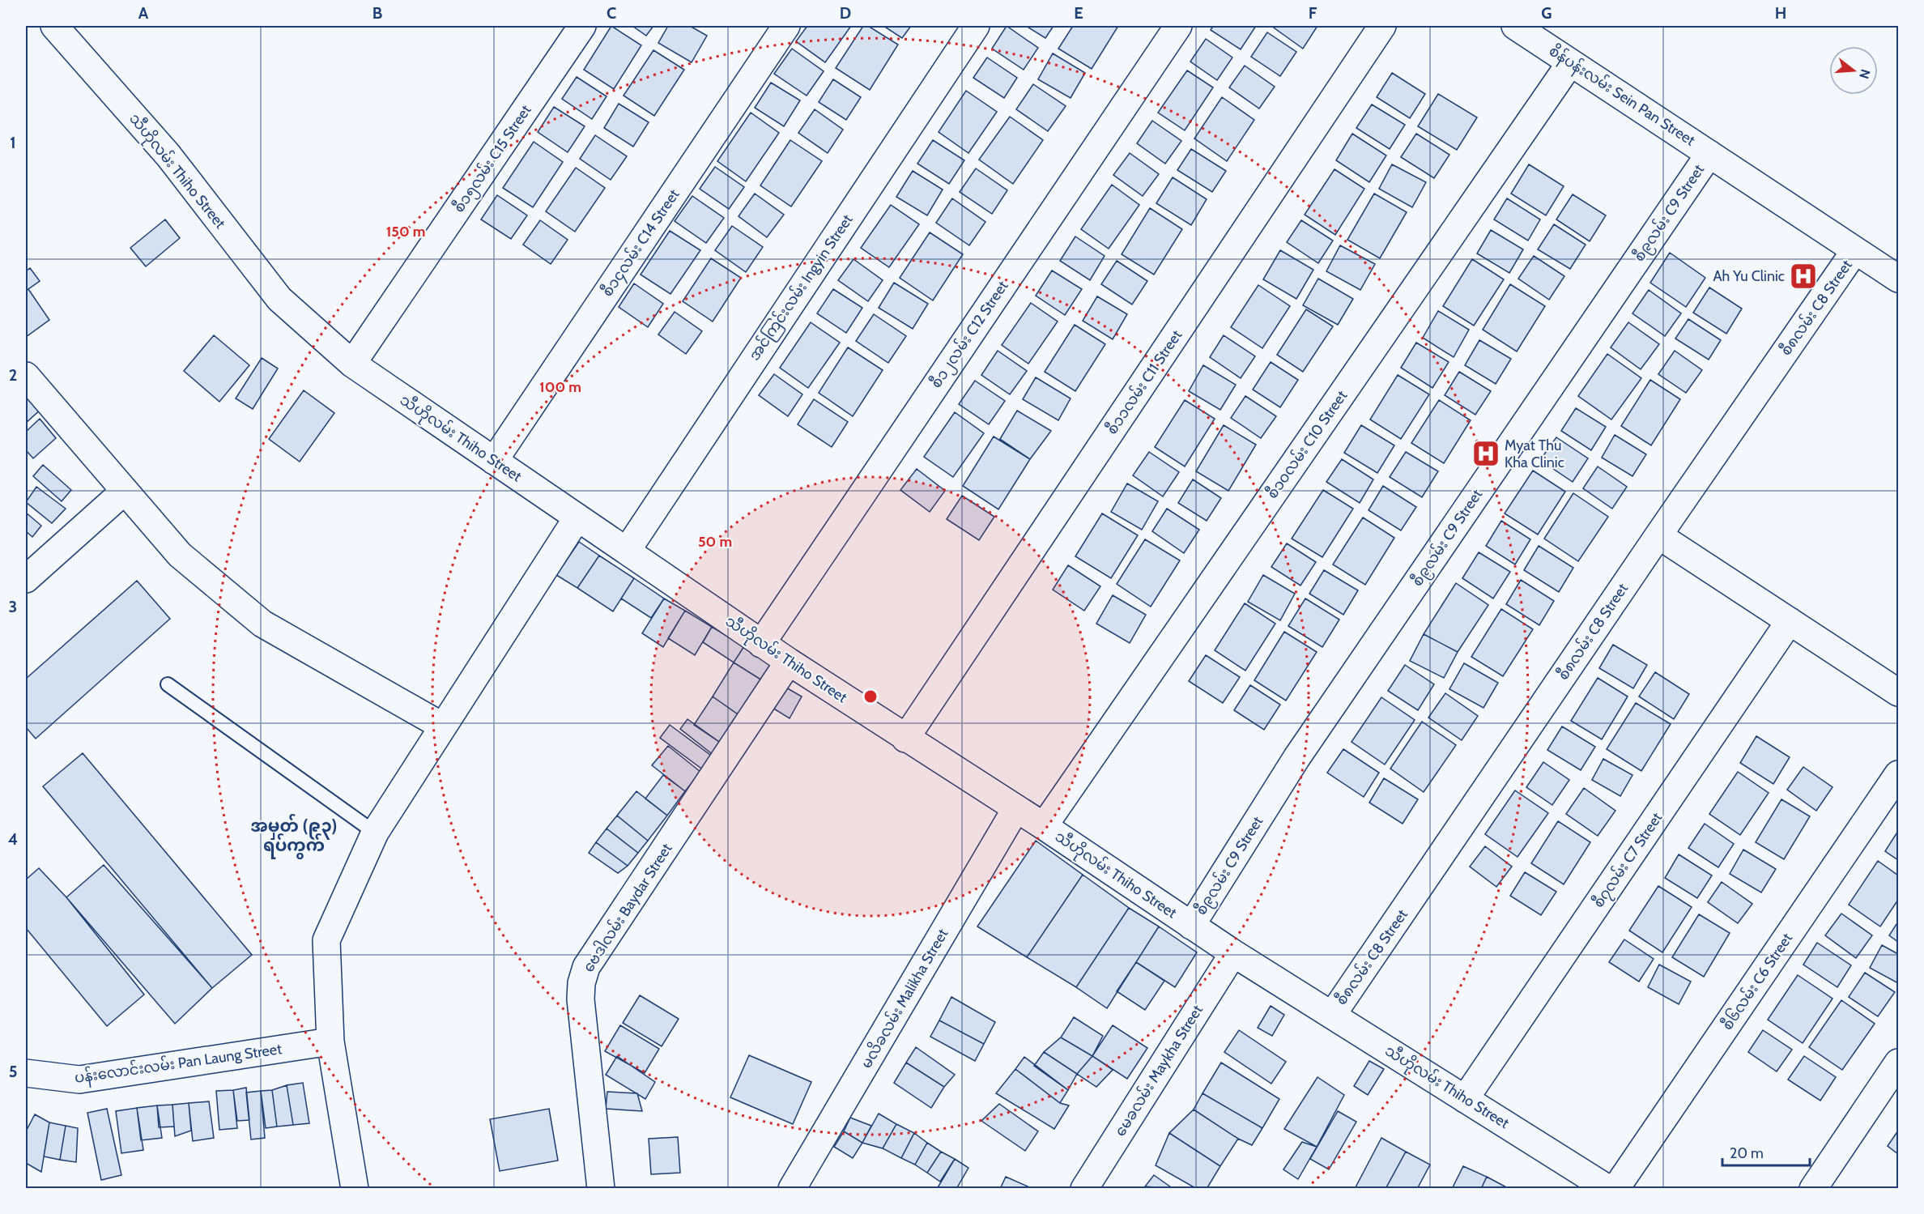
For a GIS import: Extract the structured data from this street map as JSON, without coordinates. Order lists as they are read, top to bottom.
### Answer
{
  "streets": {
    "street": [
      "စိန်ပန်းလမ်း Sein Pan Street",
      "စီ၁၅လမ်း C15 Street",
      "သီဟိုလမ်း Thiho Street",
      "စီ၉လမ်း C9 Street",
      "စီ၁၄လမ်း C14 Street",
      "အင်ကြင်းလမ်း Ingyin Street",
      "စီ၈လမ်း C8 Street",
      "စီ၁၂လမ်း C12 Street",
      "စီ၁၁လမ်း C11 Street",
      "စီ၁၀လမ်း C10 Street",
      "စီ၇လမ်း C7 Street",
      "ဗေဒါလမ်း Baydar Street",
      "စီ၆လမ်း C6 Street",
      "မလိခလမ်း Malikha Street",
      "ပန်းလောင်းလမ်း Pan Laung Street",
      "မေခလမ်း Maykha Street"
    ]
  },
  "crossings": [
    ["စိန်ပန်းလမ်း Sein Pan Street", "စီ၉လမ်း C9 Street"],
    ["စိန်ပန်းလမ်း Sein Pan Street", "စီ၈လမ်း C8 Street"],
    ["စိန်ပန်းလမ်း Sein Pan Street", "စီ၁၀လမ်း C10 Street"],
    ["စီ၁၅လမ်း C15 Street", "သီဟိုလမ်း Thiho Street"],
    ["သီဟိုလမ်း Thiho Street", "စီ၉လမ်း C9 Street"],
    ["သီဟိုလမ်း Thiho Street", "စီ၁၄လမ်း C14 Street"],
    ["သီဟိုလမ်း Thiho Street", "အင်ကြင်းလမ်း Ingyin Street"],
    ["သီဟိုလမ်း Thiho Street", "စီ၈လမ်း C8 Street"],
    ["သီဟိုလမ်း Thiho Street", "စီ၁၂လမ်း C12 Street"],
    ["သီဟိုလမ်း Thiho Street", "စီ၁၁လမ်း C11 Street"],
    ["သီဟိုလမ်း Thiho Street", "စီ၁၀လမ်း C10 Street"],
    ["သီဟိုလမ်း Thiho Street", "စီ၇လမ်း C7 Street"],
    ["သီဟိုလမ်း Thiho Street", "ဗေဒါလမ်း Baydar Street"],
    ["သီဟိုလမ်း Thiho Street", "မလိခလမ်း Malikha Street"],
    ["သီဟိုလမ်း Thiho Street", "မေခလမ်း Maykha Street"]
  ],
  "districts": ["အမှတ် (၉၃) ရပ်ကွက်"],
  "places": {
    "hospital": ["Ah Yu Clinic", "Myat Thu Kha Clinic"]
  },
  "scale_bar": "20 m",
  "north": "right",
  "grid": {
    "columns": [
      "A",
      "B",
      "C",
      "D",
      "E",
      "F",
      "G",
      "H"
    ],
    "rows": [
      "1",
      "2",
      "3",
      "4",
      "5"
    ]
  },
  "rings": ["150 m", "100 m", "50 m"]
}
